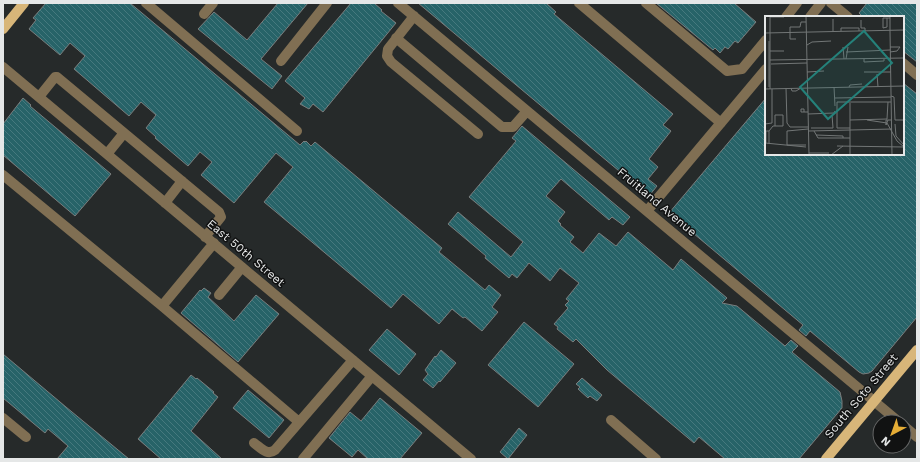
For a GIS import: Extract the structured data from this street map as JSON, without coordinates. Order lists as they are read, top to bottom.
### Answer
{
  "streets": {
    "main road": ["South Soto Street"],
    "street": ["Fruitland Avenue", "East 50th Street"]
  },
  "crossings": [
    ["Fruitland Avenue", "South Soto Street"]
  ],
  "north": "bottom left"
}
